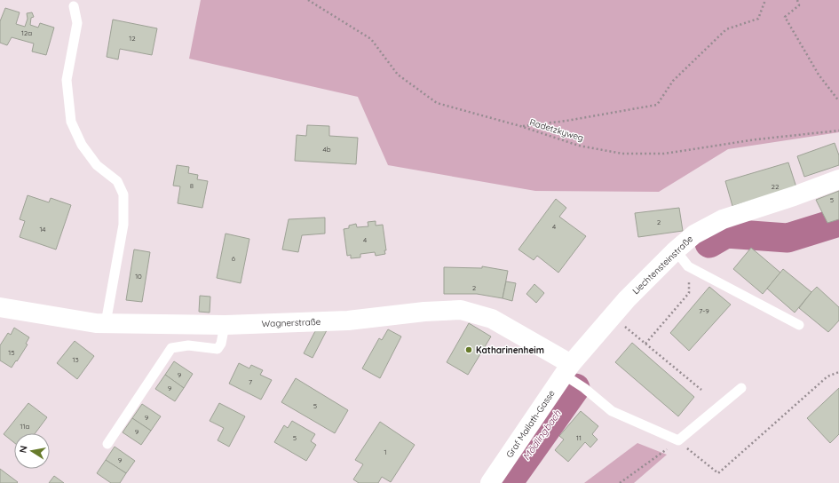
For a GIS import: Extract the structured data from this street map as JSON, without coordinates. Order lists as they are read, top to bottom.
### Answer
{
  "streets": {
    "street": ["Liechtensteinstraße", "Wagnerstraße", "Graf Mailath-Gasse"],
    "path": ["Radetzkyweg"]
  },
  "crossings": [
    ["Liechtensteinstraße", "Wagnerstraße"],
    ["Liechtensteinstraße", "Graf Mailath-Gasse"],
    ["Wagnerstraße", "Graf Mailath-Gasse"]
  ],
  "water": ["Mödlingbach"],
  "places": ["Katharinenheim"],
  "house_numbers": [
    "12a",
    "12",
    "4b",
    "8",
    "22",
    "5",
    "2",
    "4",
    "14",
    "4",
    "6",
    "10",
    "2",
    "7-9",
    "15",
    "13",
    "9",
    "7",
    "9",
    "5",
    "9",
    "11a",
    "9",
    "5",
    "11",
    "1",
    "9"
  ],
  "north": "left"
}
